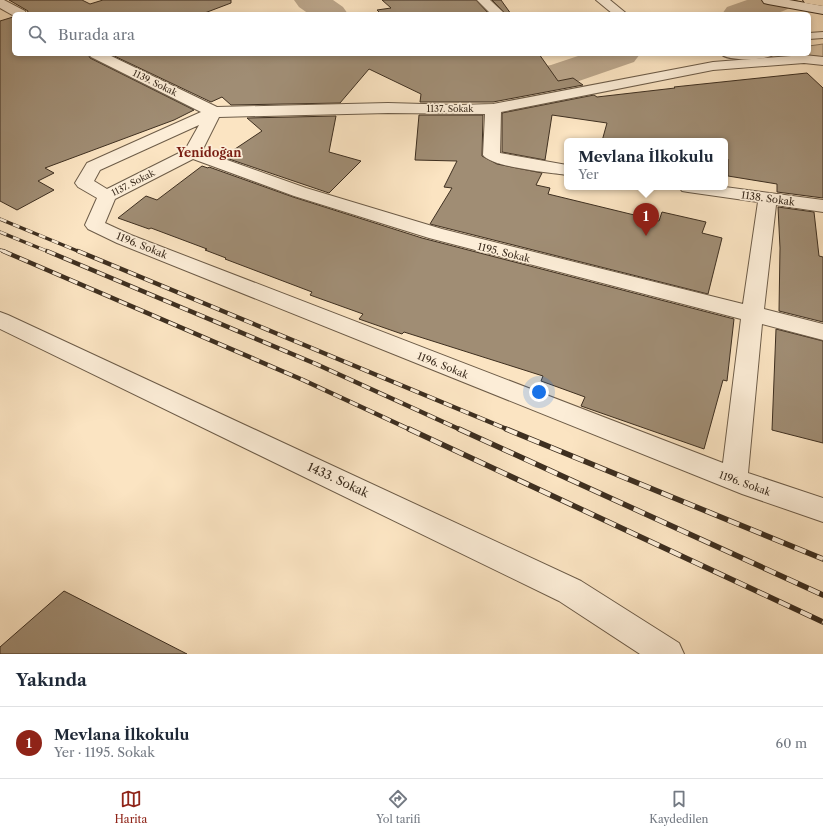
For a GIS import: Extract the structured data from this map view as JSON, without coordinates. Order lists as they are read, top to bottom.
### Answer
{
  "streets": {
    "street": [
      "1139. Sokak",
      "1137. Sokak",
      "1138. Sokak",
      "1196. Sokak",
      "1195. Sokak",
      "1433. Sokak"
    ]
  },
  "crossings": [
    ["1139. Sokak", "1137. Sokak"],
    ["1137. Sokak", "1196. Sokak"],
    ["1137. Sokak", "1195. Sokak"]
  ],
  "districts": ["Yenidoğan"],
  "page": {
    "search": "Burada ara",
    "popup": ["Mevlana İlkokulu", "Yer"],
    "pins": "1",
    "heading": "Yakında",
    "list": [
      {
        "mark": "1",
        "name": "Mevlana İlkokulu",
        "note": "Yer · 1195. Sokak",
        "value": "60 m"
      }
    ],
    "nav": ["Harita", "Yol tarifi", "Kaydedilen"]
  }
}
